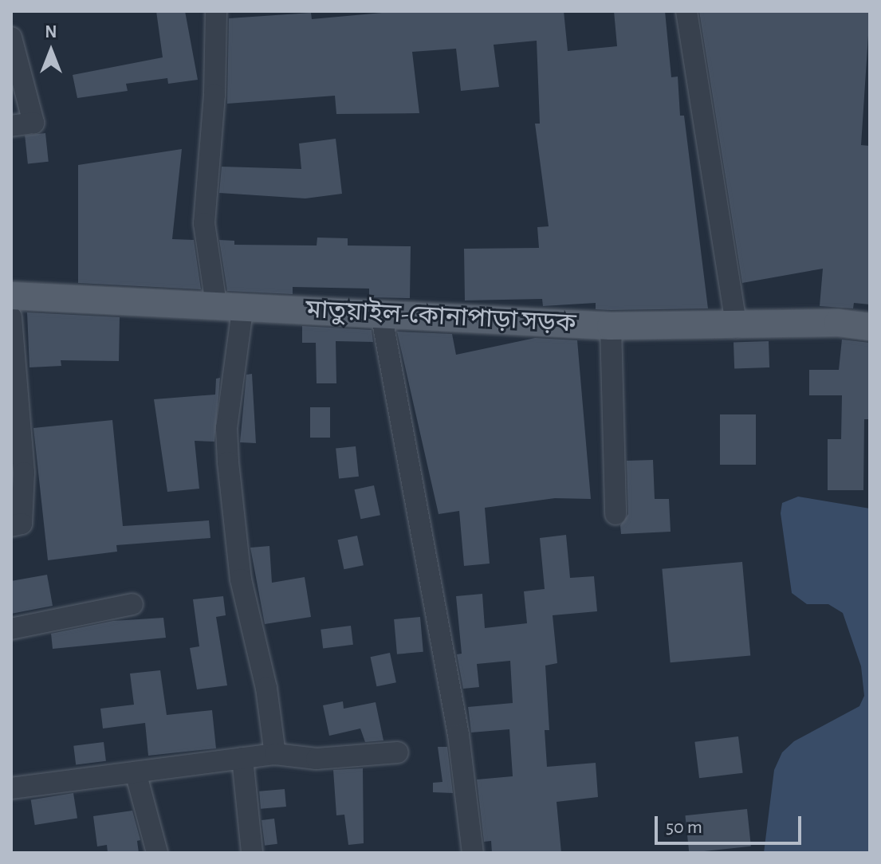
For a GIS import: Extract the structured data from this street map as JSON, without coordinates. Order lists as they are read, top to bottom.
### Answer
{
  "streets": {
    "main road": ["মাতুয়াইল-কোনাপাড়া সড়ক"]
  },
  "scale_bar": "50 m",
  "north": "top"
}
